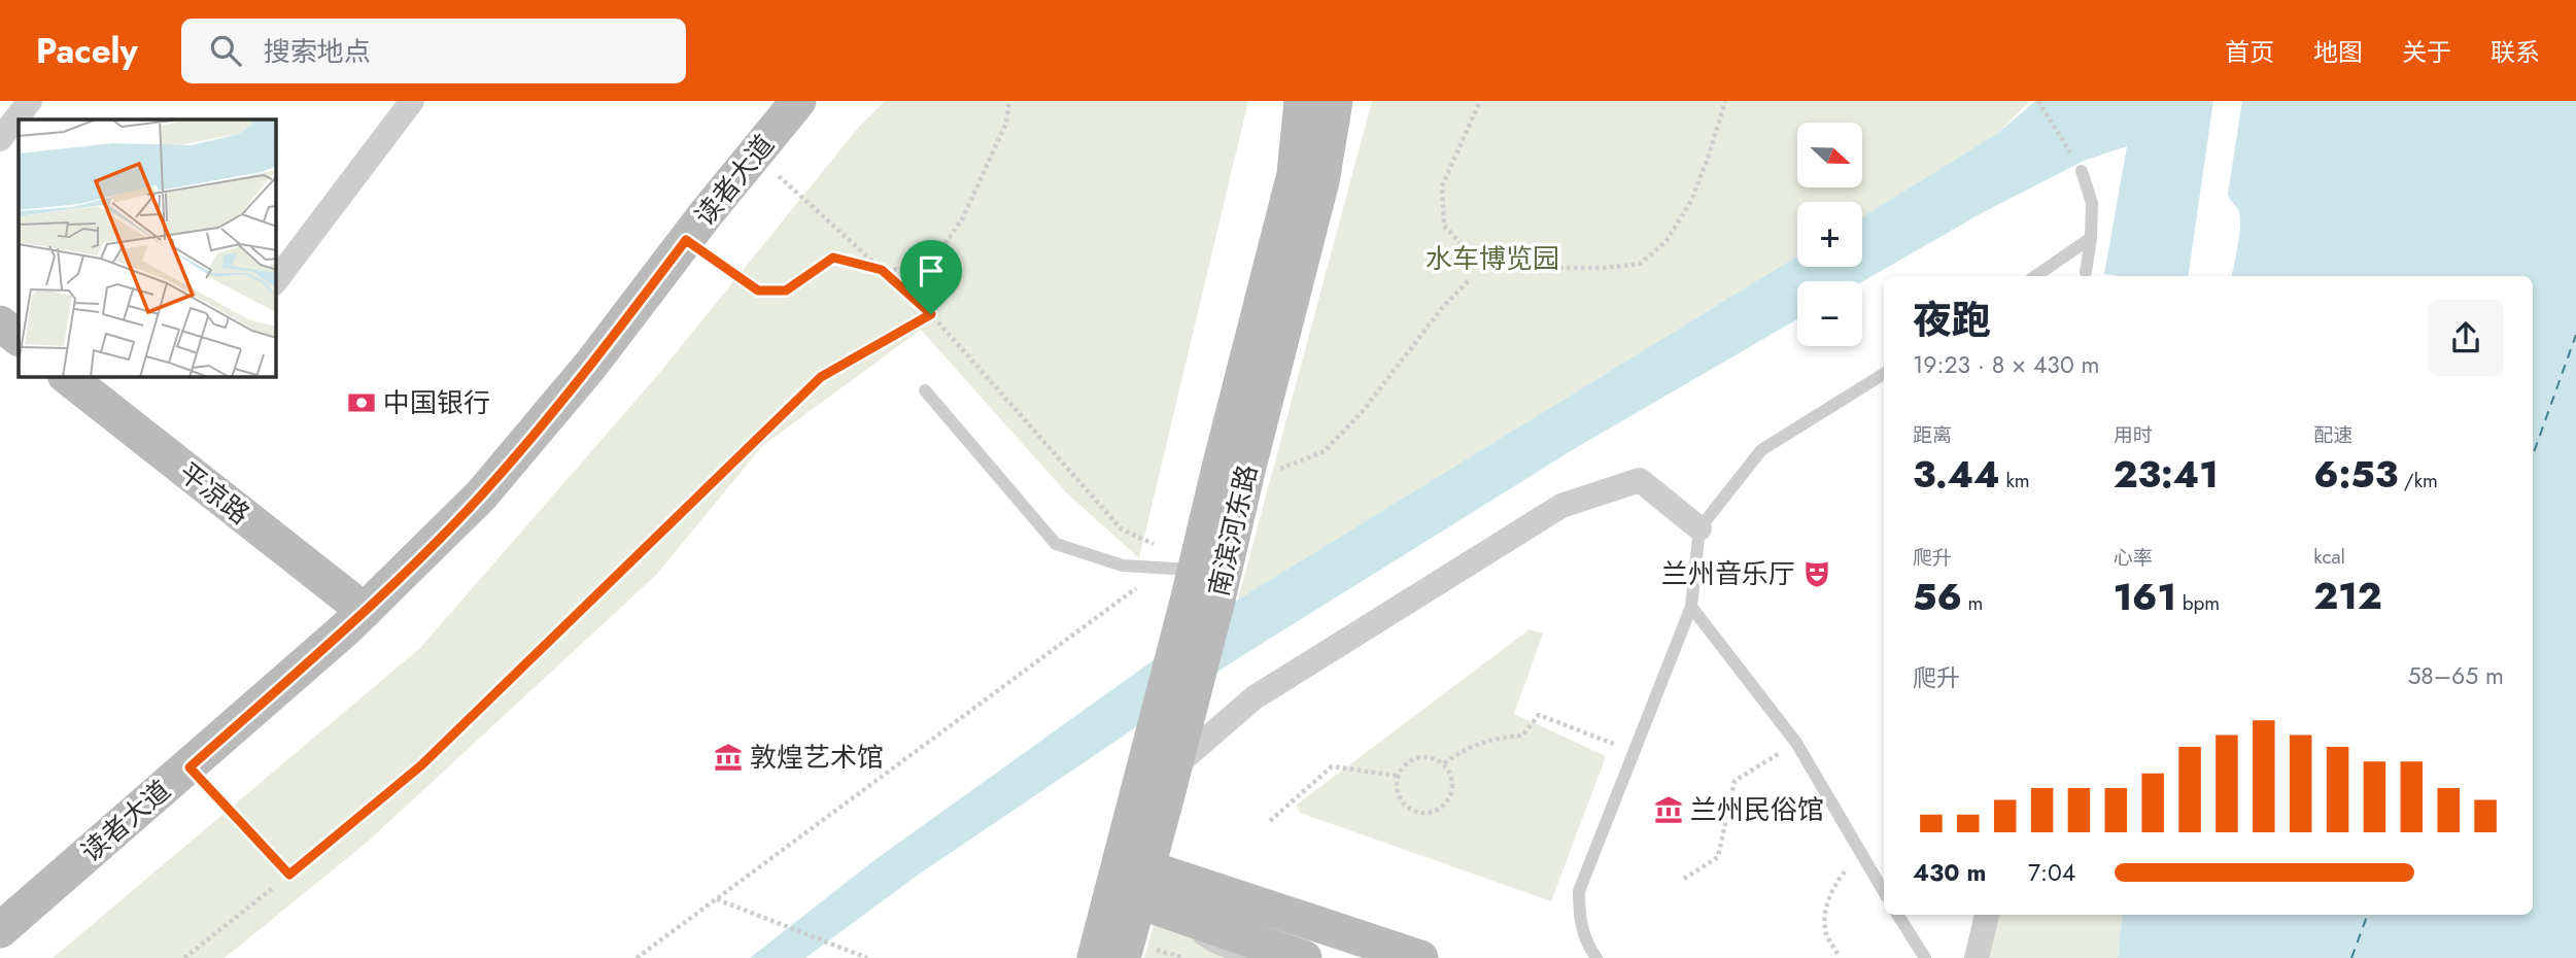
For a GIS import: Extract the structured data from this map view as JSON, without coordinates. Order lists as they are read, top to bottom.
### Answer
{
  "streets": {
    "main road": ["读者大道", "平凉路", "南滨河东路"]
  },
  "crossings": [
    ["读者大道", "平凉路"]
  ],
  "parks": ["水车博览园"],
  "places": {
    "bank": ["中国银行"],
    "theatre": ["兰州音乐厅"],
    "museum": ["敦煌艺术馆", "兰州民俗馆"]
  },
  "north": "right",
  "page": {
    "header": "Pacely",
    "search": "搜索地点",
    "nav": [
      "首页",
      "地图",
      "关于",
      "联系"
    ],
    "map_buttons": ["+", "−"],
    "heading": ["夜跑", "19:23 · 8 × 430 m"],
    "stats": [
      ["距离", "3.44 km"],
      ["用时", "23:41"],
      ["配速", "6:53 /km"],
      ["爬升", "56 m"],
      ["心率", "161 bpm"],
      ["kcal", "212"]
    ],
    "chart": ["爬升", "58–65 m"],
    "list": [
      {
        "name": "430 m",
        "note": "7:04"
      }
    ]
  }
}
